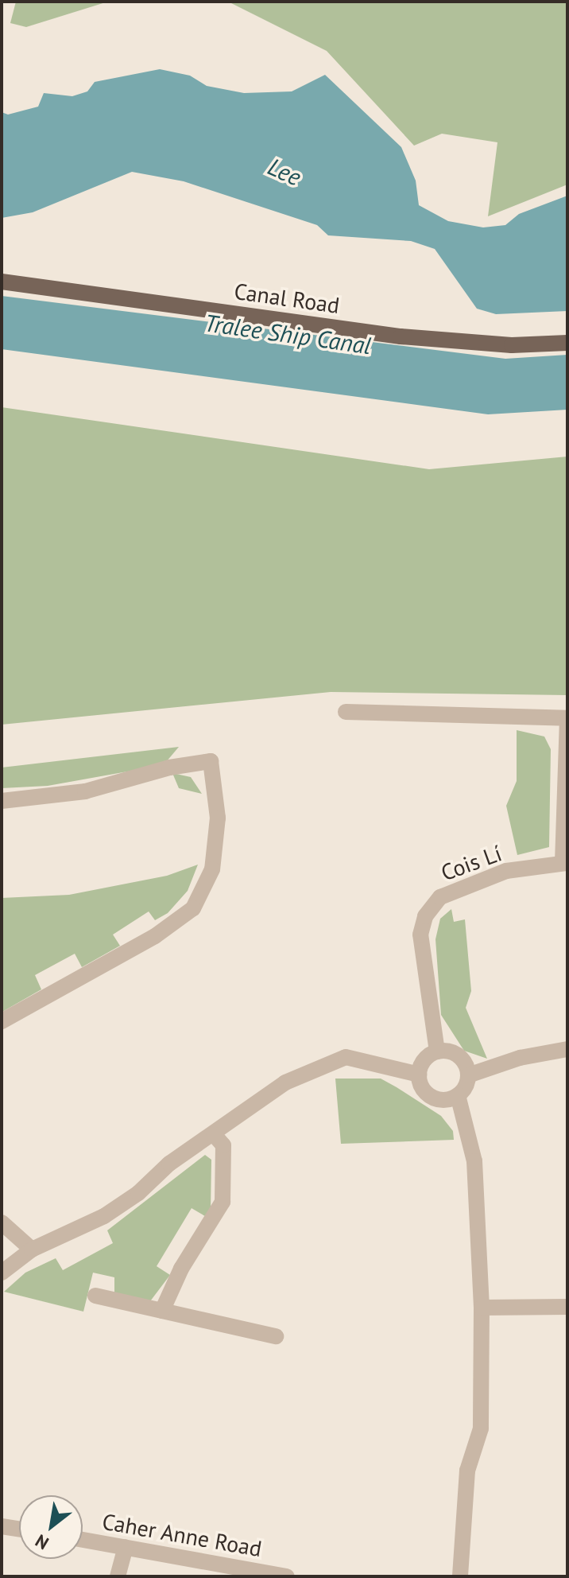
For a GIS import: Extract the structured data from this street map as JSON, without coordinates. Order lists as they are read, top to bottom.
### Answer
{
  "streets": {
    "main road": ["Canal Road"],
    "street": ["Cois Lí", "Caher Anne Road"]
  },
  "water": ["Lee", "Tralee Ship Canal"],
  "north": "bottom left"
}
